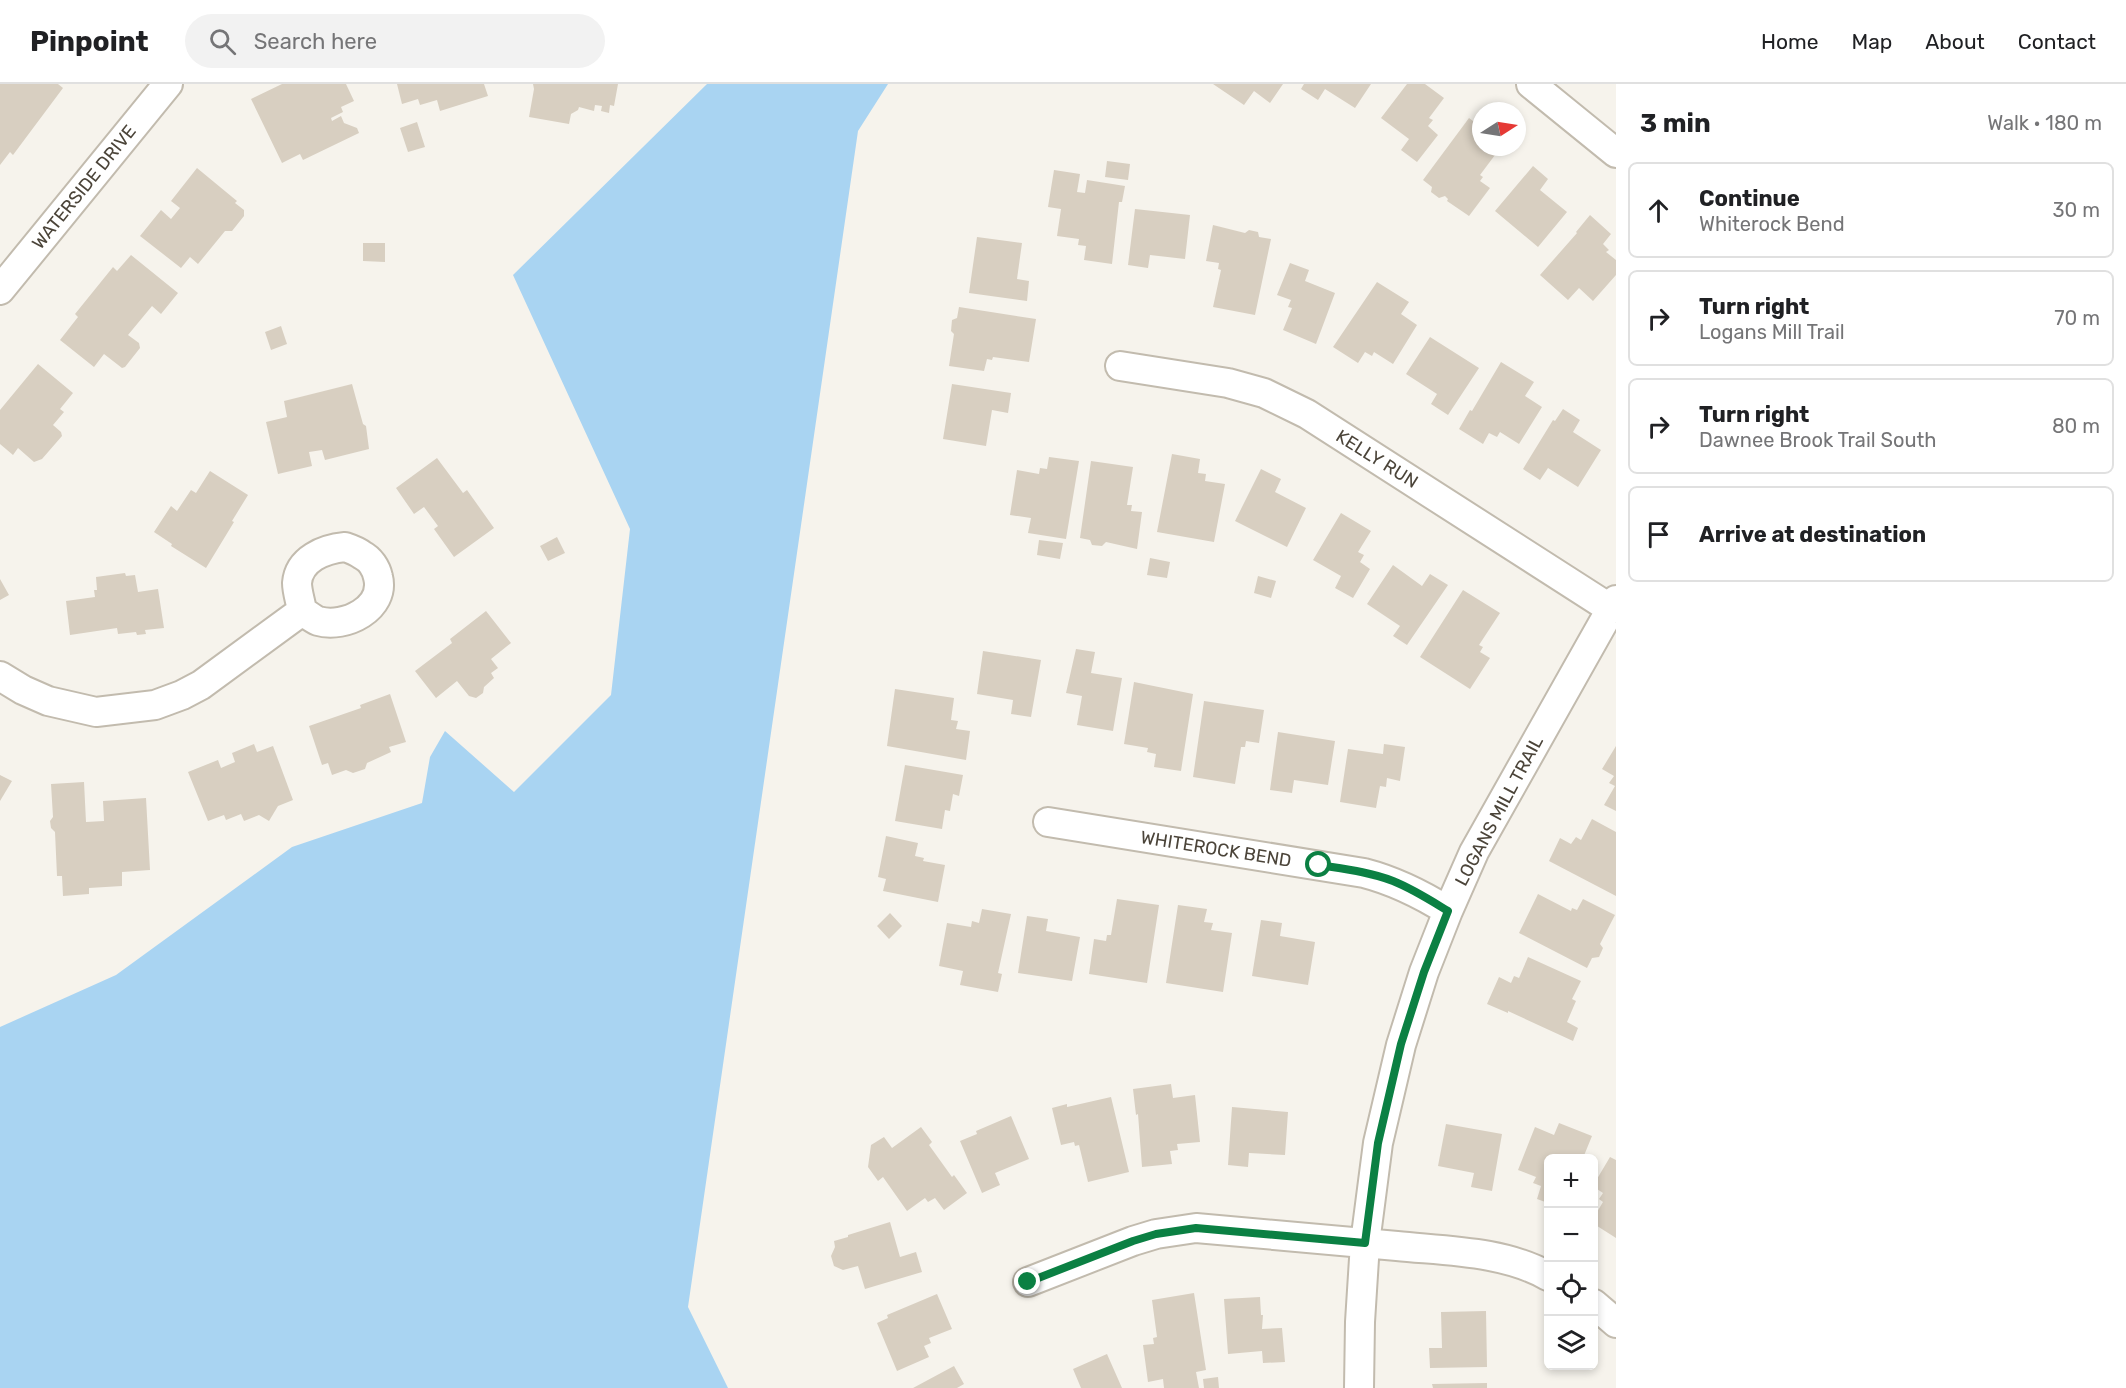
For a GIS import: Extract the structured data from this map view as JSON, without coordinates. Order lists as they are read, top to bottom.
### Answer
{
  "streets": {
    "street": [
      "WATERSIDE DRIVE",
      "KELLY RUN",
      "LOGANS MILL TRAIL",
      "WHITEROCK BEND"
    ]
  },
  "crossings": [
    ["KELLY RUN", "LOGANS MILL TRAIL"],
    ["LOGANS MILL TRAIL", "WHITEROCK BEND"]
  ],
  "north": "right",
  "page": {
    "header": "Pinpoint",
    "search": "Search here",
    "nav": [
      "Home",
      "Map",
      "About",
      "Contact"
    ],
    "heading": ["3 min", "Walk · 180 m"],
    "list": [
      ["Continue", "Whiterock Bend", "30 m"],
      ["Turn right", "Logans Mill Trail", "70 m"],
      ["Turn right", "Dawnee Brook Trail South", "80 m"],
      "Arrive at destination"
    ],
    "map_buttons": ["+", "−"]
  }
}
